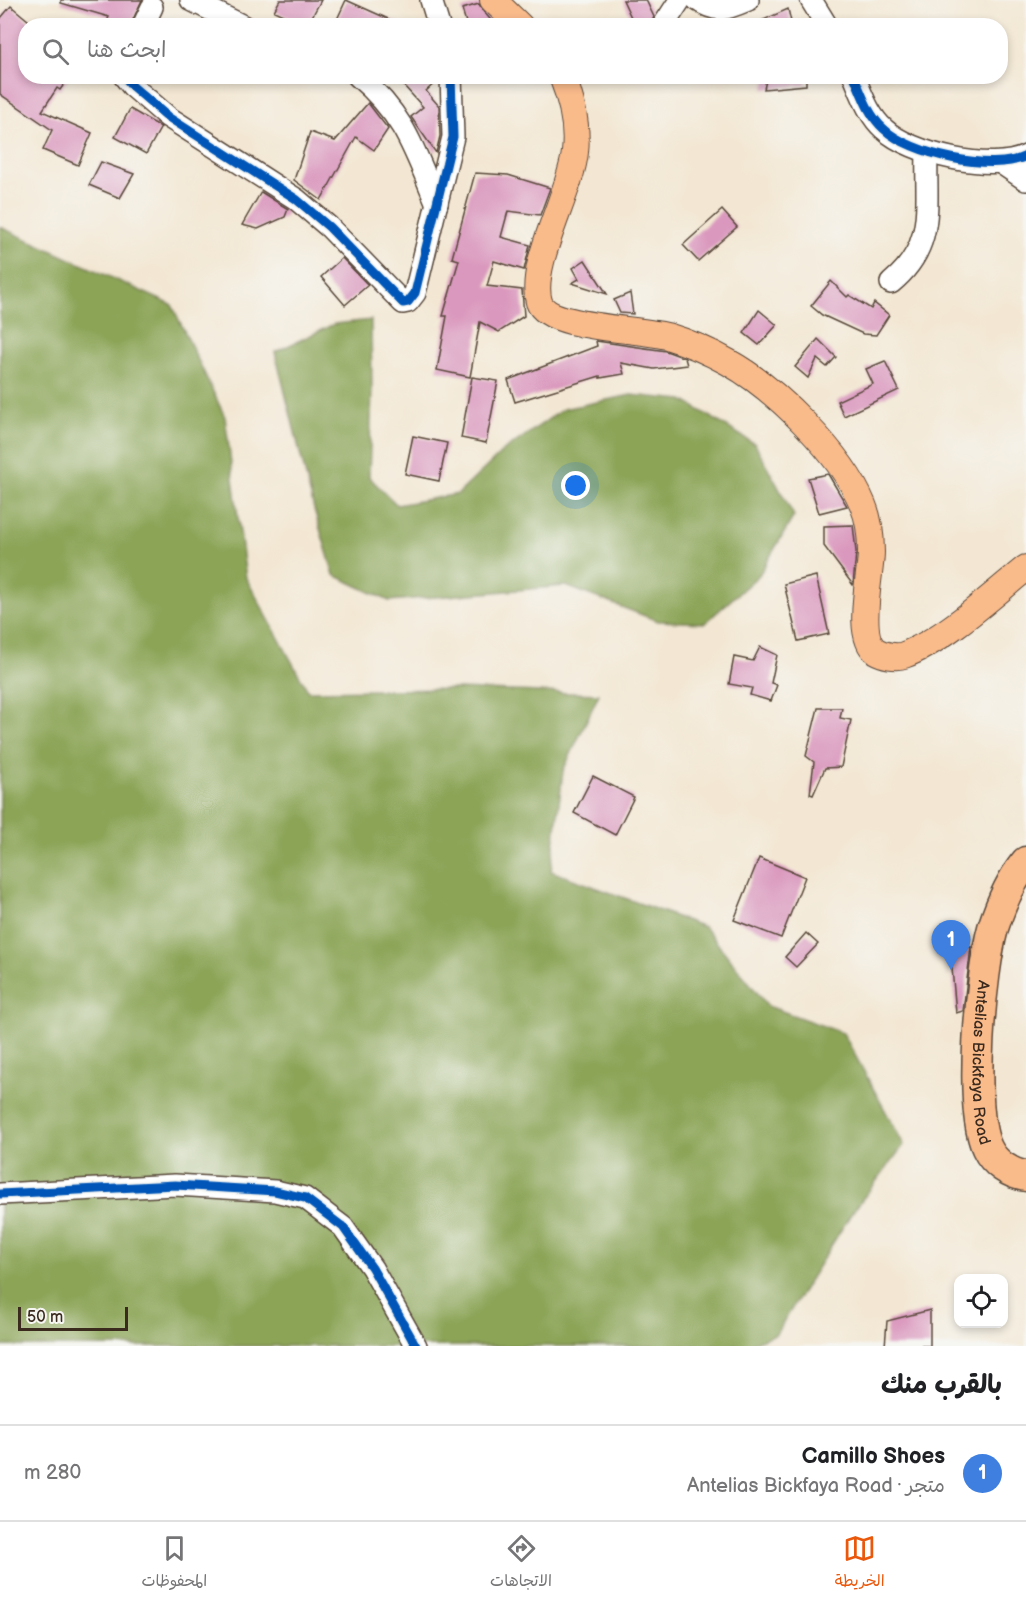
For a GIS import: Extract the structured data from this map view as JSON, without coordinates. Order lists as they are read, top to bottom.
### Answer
{
  "streets": {
    "highway": ["Antelias Bickfaya Road"]
  },
  "scale_bar": "50 m",
  "page": {
    "search": "ابحث هنا",
    "pins": "1",
    "scale": "50 m",
    "heading": "بالقرب منك",
    "list": [
      {
        "mark": "1",
        "name": "Camillo Shoes",
        "note": "متجر · Antelias Bickfaya Road",
        "value": "280 m"
      }
    ],
    "nav": ["الخريطة", "الاتجاهات", "المحفوظات"]
  }
}
